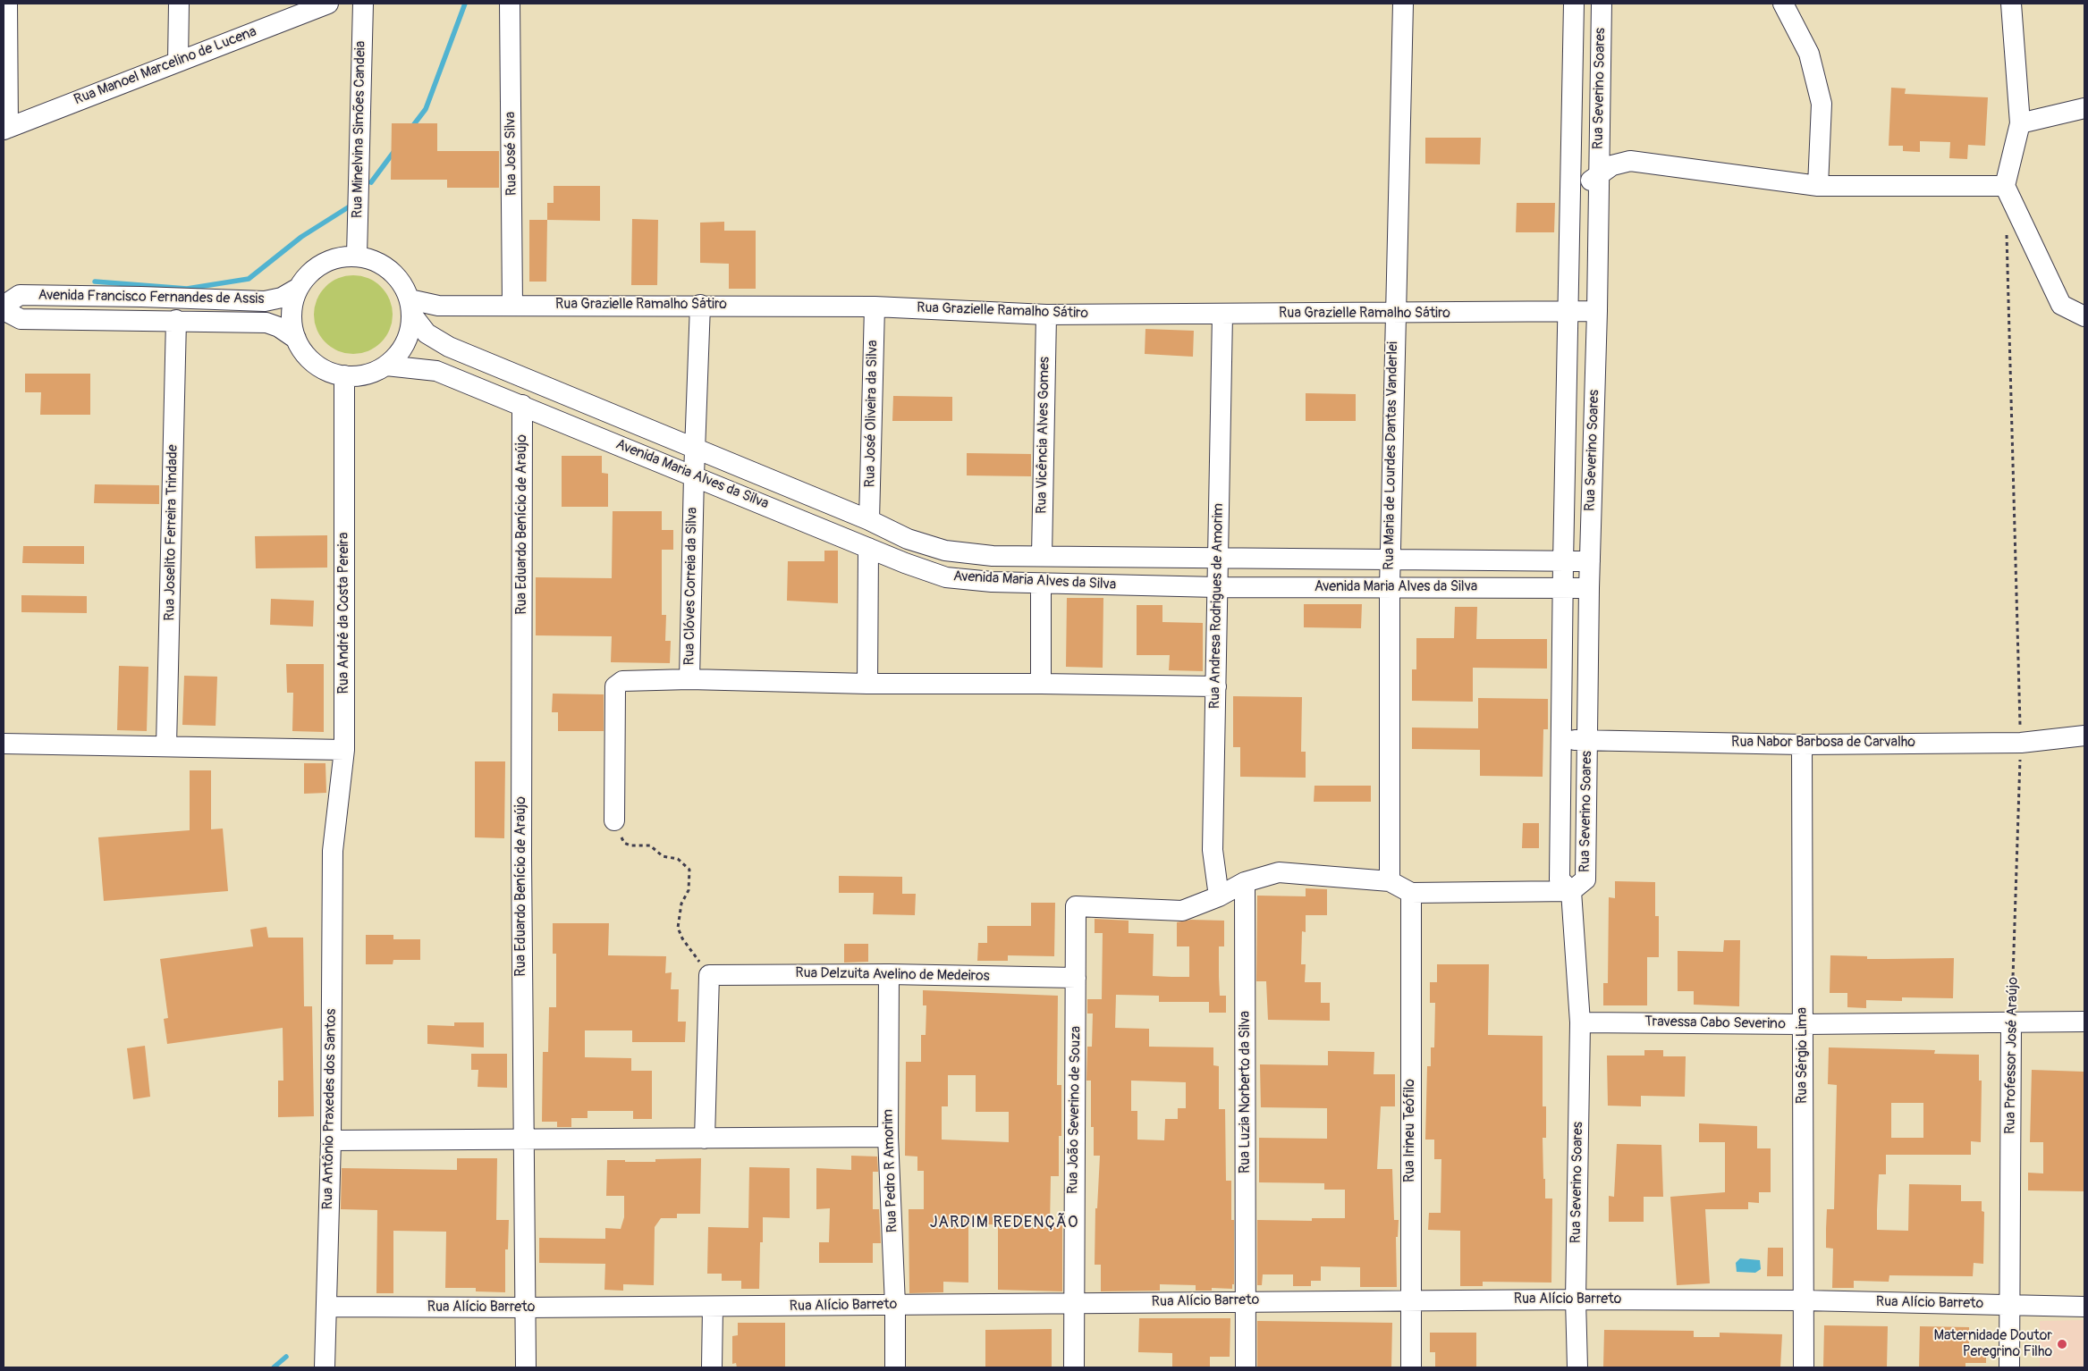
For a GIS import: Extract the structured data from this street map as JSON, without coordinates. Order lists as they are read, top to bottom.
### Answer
{
  "streets": {
    "street": [
      "Rua Manoel Marcelino de Lucena",
      "Rua Severino Soares",
      "Rua Minelvina Simões Candeia",
      "Rua José Silva",
      "Avenida Francisco Fernandes de Assis",
      "Rua Grazielle Ramalho Sátiro",
      "Rua José Oliveira da Silva",
      "Rua Vicência Alves Gomes",
      "Rua Maria de Lourdes Dantas Vanderlei",
      "Avenida Maria Alves da Silva",
      "Rua Eduardo Benício de Araújo",
      "Rua Joselito Ferreira Trindade",
      "Rua Clóves Correia da Silva",
      "Rua Andresa Rodrigues de Amorim",
      "Rua André da Costa Pereira",
      "Rua Nabor Barbosa de Carvalho",
      "Rua Delzuita Avelino de Medeiros",
      "Travessa Cabo Severino",
      "Rua Sérgio Lima",
      "Rua Professor José Araújo",
      "Rua Luzia Norberto da Silva",
      "Rua Antônio Praxedes dos Santos",
      "Rua João Severino de Souza",
      "Rua Irineu Teófilo",
      "Rua Pedro R Amorim",
      "Rua Alício Barreto"
    ]
  },
  "crossings": [
    ["Rua Severino Soares", "Rua Grazielle Ramalho Sátiro"],
    ["Rua Severino Soares", "Avenida Maria Alves da Silva"],
    ["Rua Severino Soares", "Rua Nabor Barbosa de Carvalho"],
    ["Rua Severino Soares", "Travessa Cabo Severino"],
    ["Rua Severino Soares", "Rua Alício Barreto"],
    ["Rua Minelvina Simões Candeia", "Avenida Francisco Fernandes de Assis"],
    ["Rua Minelvina Simões Candeia", "Rua Grazielle Ramalho Sátiro"],
    ["Rua Minelvina Simões Candeia", "Avenida Maria Alves da Silva"],
    ["Rua Minelvina Simões Candeia", "Rua André da Costa Pereira"],
    ["Rua José Silva", "Rua Grazielle Ramalho Sátiro"],
    ["Avenida Francisco Fernandes de Assis", "Rua Grazielle Ramalho Sátiro"],
    ["Avenida Francisco Fernandes de Assis", "Avenida Maria Alves da Silva"],
    ["Avenida Francisco Fernandes de Assis", "Rua Joselito Ferreira Trindade"],
    ["Avenida Francisco Fernandes de Assis", "Rua André da Costa Pereira"],
    ["Rua Grazielle Ramalho Sátiro", "Rua José Oliveira da Silva"],
    ["Rua Grazielle Ramalho Sátiro", "Rua Vicência Alves Gomes"],
    ["Rua Grazielle Ramalho Sátiro", "Rua Maria de Lourdes Dantas Vanderlei"],
    ["Rua Grazielle Ramalho Sátiro", "Avenida Maria Alves da Silva"],
    ["Rua Grazielle Ramalho Sátiro", "Rua Clóves Correia da Silva"],
    ["Rua Grazielle Ramalho Sátiro", "Rua Andresa Rodrigues de Amorim"],
    ["Rua Grazielle Ramalho Sátiro", "Rua André da Costa Pereira"],
    ["Rua José Oliveira da Silva", "Avenida Maria Alves da Silva"],
    ["Rua Vicência Alves Gomes", "Avenida Maria Alves da Silva"],
    ["Rua Maria de Lourdes Dantas Vanderlei", "Avenida Maria Alves da Silva"],
    ["Avenida Maria Alves da Silva", "Rua Eduardo Benício de Araújo"],
    ["Avenida Maria Alves da Silva", "Rua Clóves Correia da Silva"],
    ["Avenida Maria Alves da Silva", "Rua Andresa Rodrigues de Amorim"],
    ["Avenida Maria Alves da Silva", "Rua André da Costa Pereira"],
    ["Rua Eduardo Benício de Araújo", "Rua Alício Barreto"],
    ["Rua Andresa Rodrigues de Amorim", "Rua João Severino de Souza"],
    ["Rua André da Costa Pereira", "Rua Antônio Praxedes dos Santos"],
    ["Rua Nabor Barbosa de Carvalho", "Rua Sérgio Lima"],
    ["Rua Nabor Barbosa de Carvalho", "Rua Professor José Araújo"],
    ["Rua Delzuita Avelino de Medeiros", "Rua João Severino de Souza"],
    ["Rua Delzuita Avelino de Medeiros", "Rua Pedro R Amorim"],
    ["Travessa Cabo Severino", "Rua Sérgio Lima"],
    ["Travessa Cabo Severino", "Rua Professor José Araújo"],
    ["Rua Sérgio Lima", "Rua Alício Barreto"],
    ["Rua Professor José Araújo", "Rua Alício Barreto"],
    ["Rua Luzia Norberto da Silva", "Rua Alício Barreto"],
    ["Rua Antônio Praxedes dos Santos", "Rua Alício Barreto"],
    ["Rua João Severino de Souza", "Rua Alício Barreto"],
    ["Rua Irineu Teófilo", "Rua Alício Barreto"],
    ["Rua Pedro R Amorim", "Rua Alício Barreto"]
  ],
  "districts": ["JARDIM REDENÇÃO"],
  "places": ["Maternidade Doutor Peregrino Filho"]
}
